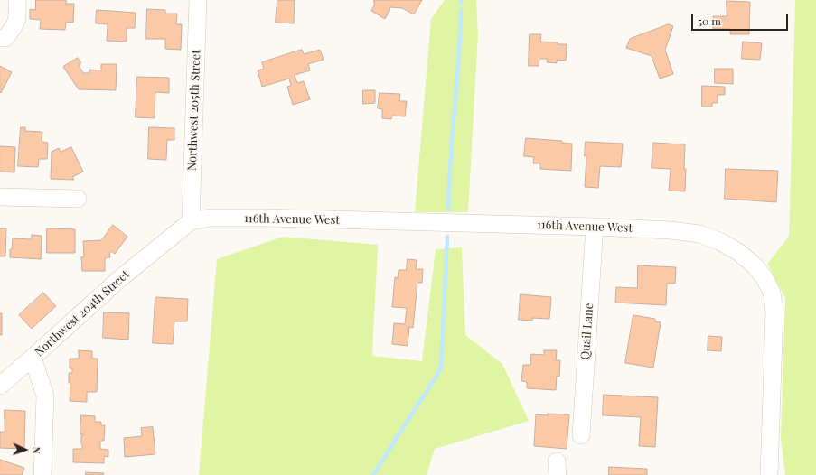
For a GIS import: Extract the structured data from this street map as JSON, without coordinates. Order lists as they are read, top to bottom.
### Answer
{
  "streets": {
    "street": [
      "Northwest 205th Street",
      "116th Avenue West",
      "Northwest 204th Street",
      "Quail Lane"
    ]
  },
  "crossings": [
    ["Northwest 205th Street", "116th Avenue West"],
    ["Northwest 205th Street", "Northwest 204th Street"],
    ["116th Avenue West", "Northwest 204th Street"],
    ["116th Avenue West", "Quail Lane"]
  ],
  "scale_bar": "50 m",
  "north": "right"
}
